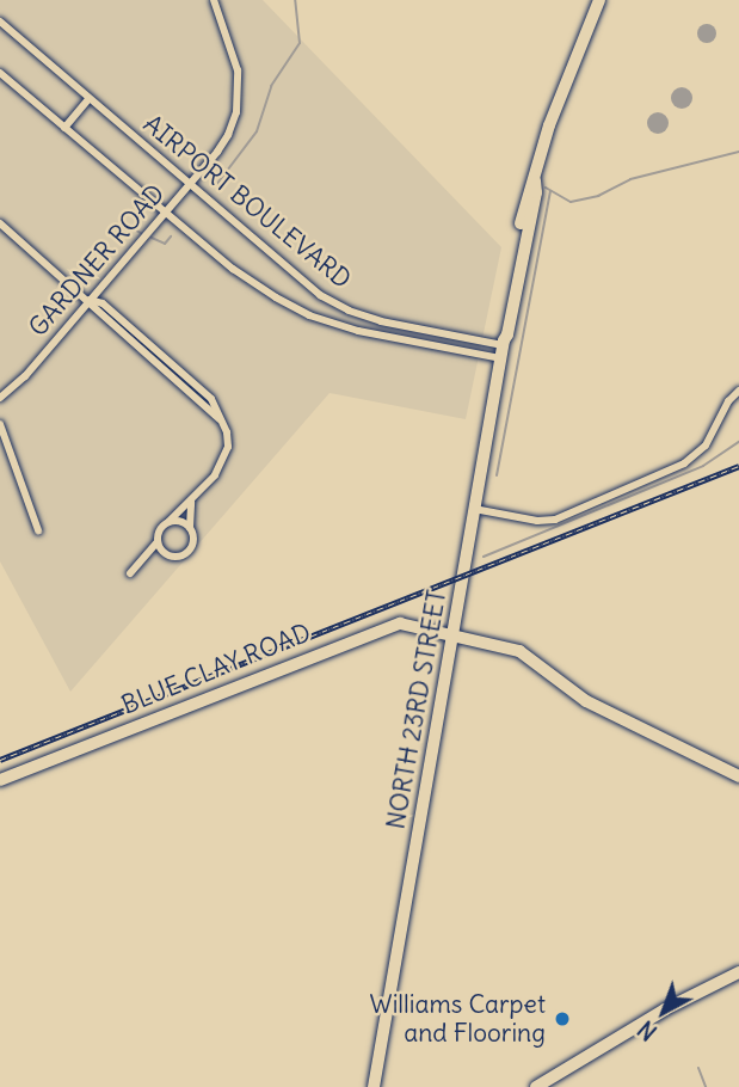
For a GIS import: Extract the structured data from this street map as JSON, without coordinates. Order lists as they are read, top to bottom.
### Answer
{
  "streets": {
    "main road": ["BLUE CLAY ROAD", "NORTH 23RD STREET"],
    "street": ["AIRPORT BOULEVARD", "GARDNER ROAD"]
  },
  "crossings": [
    ["AIRPORT BOULEVARD", "GARDNER ROAD"],
    ["AIRPORT BOULEVARD", "NORTH 23RD STREET"],
    ["BLUE CLAY ROAD", "NORTH 23RD STREET"]
  ],
  "places": ["Williams Carpet and Flooring"],
  "north": "bottom left"
}
